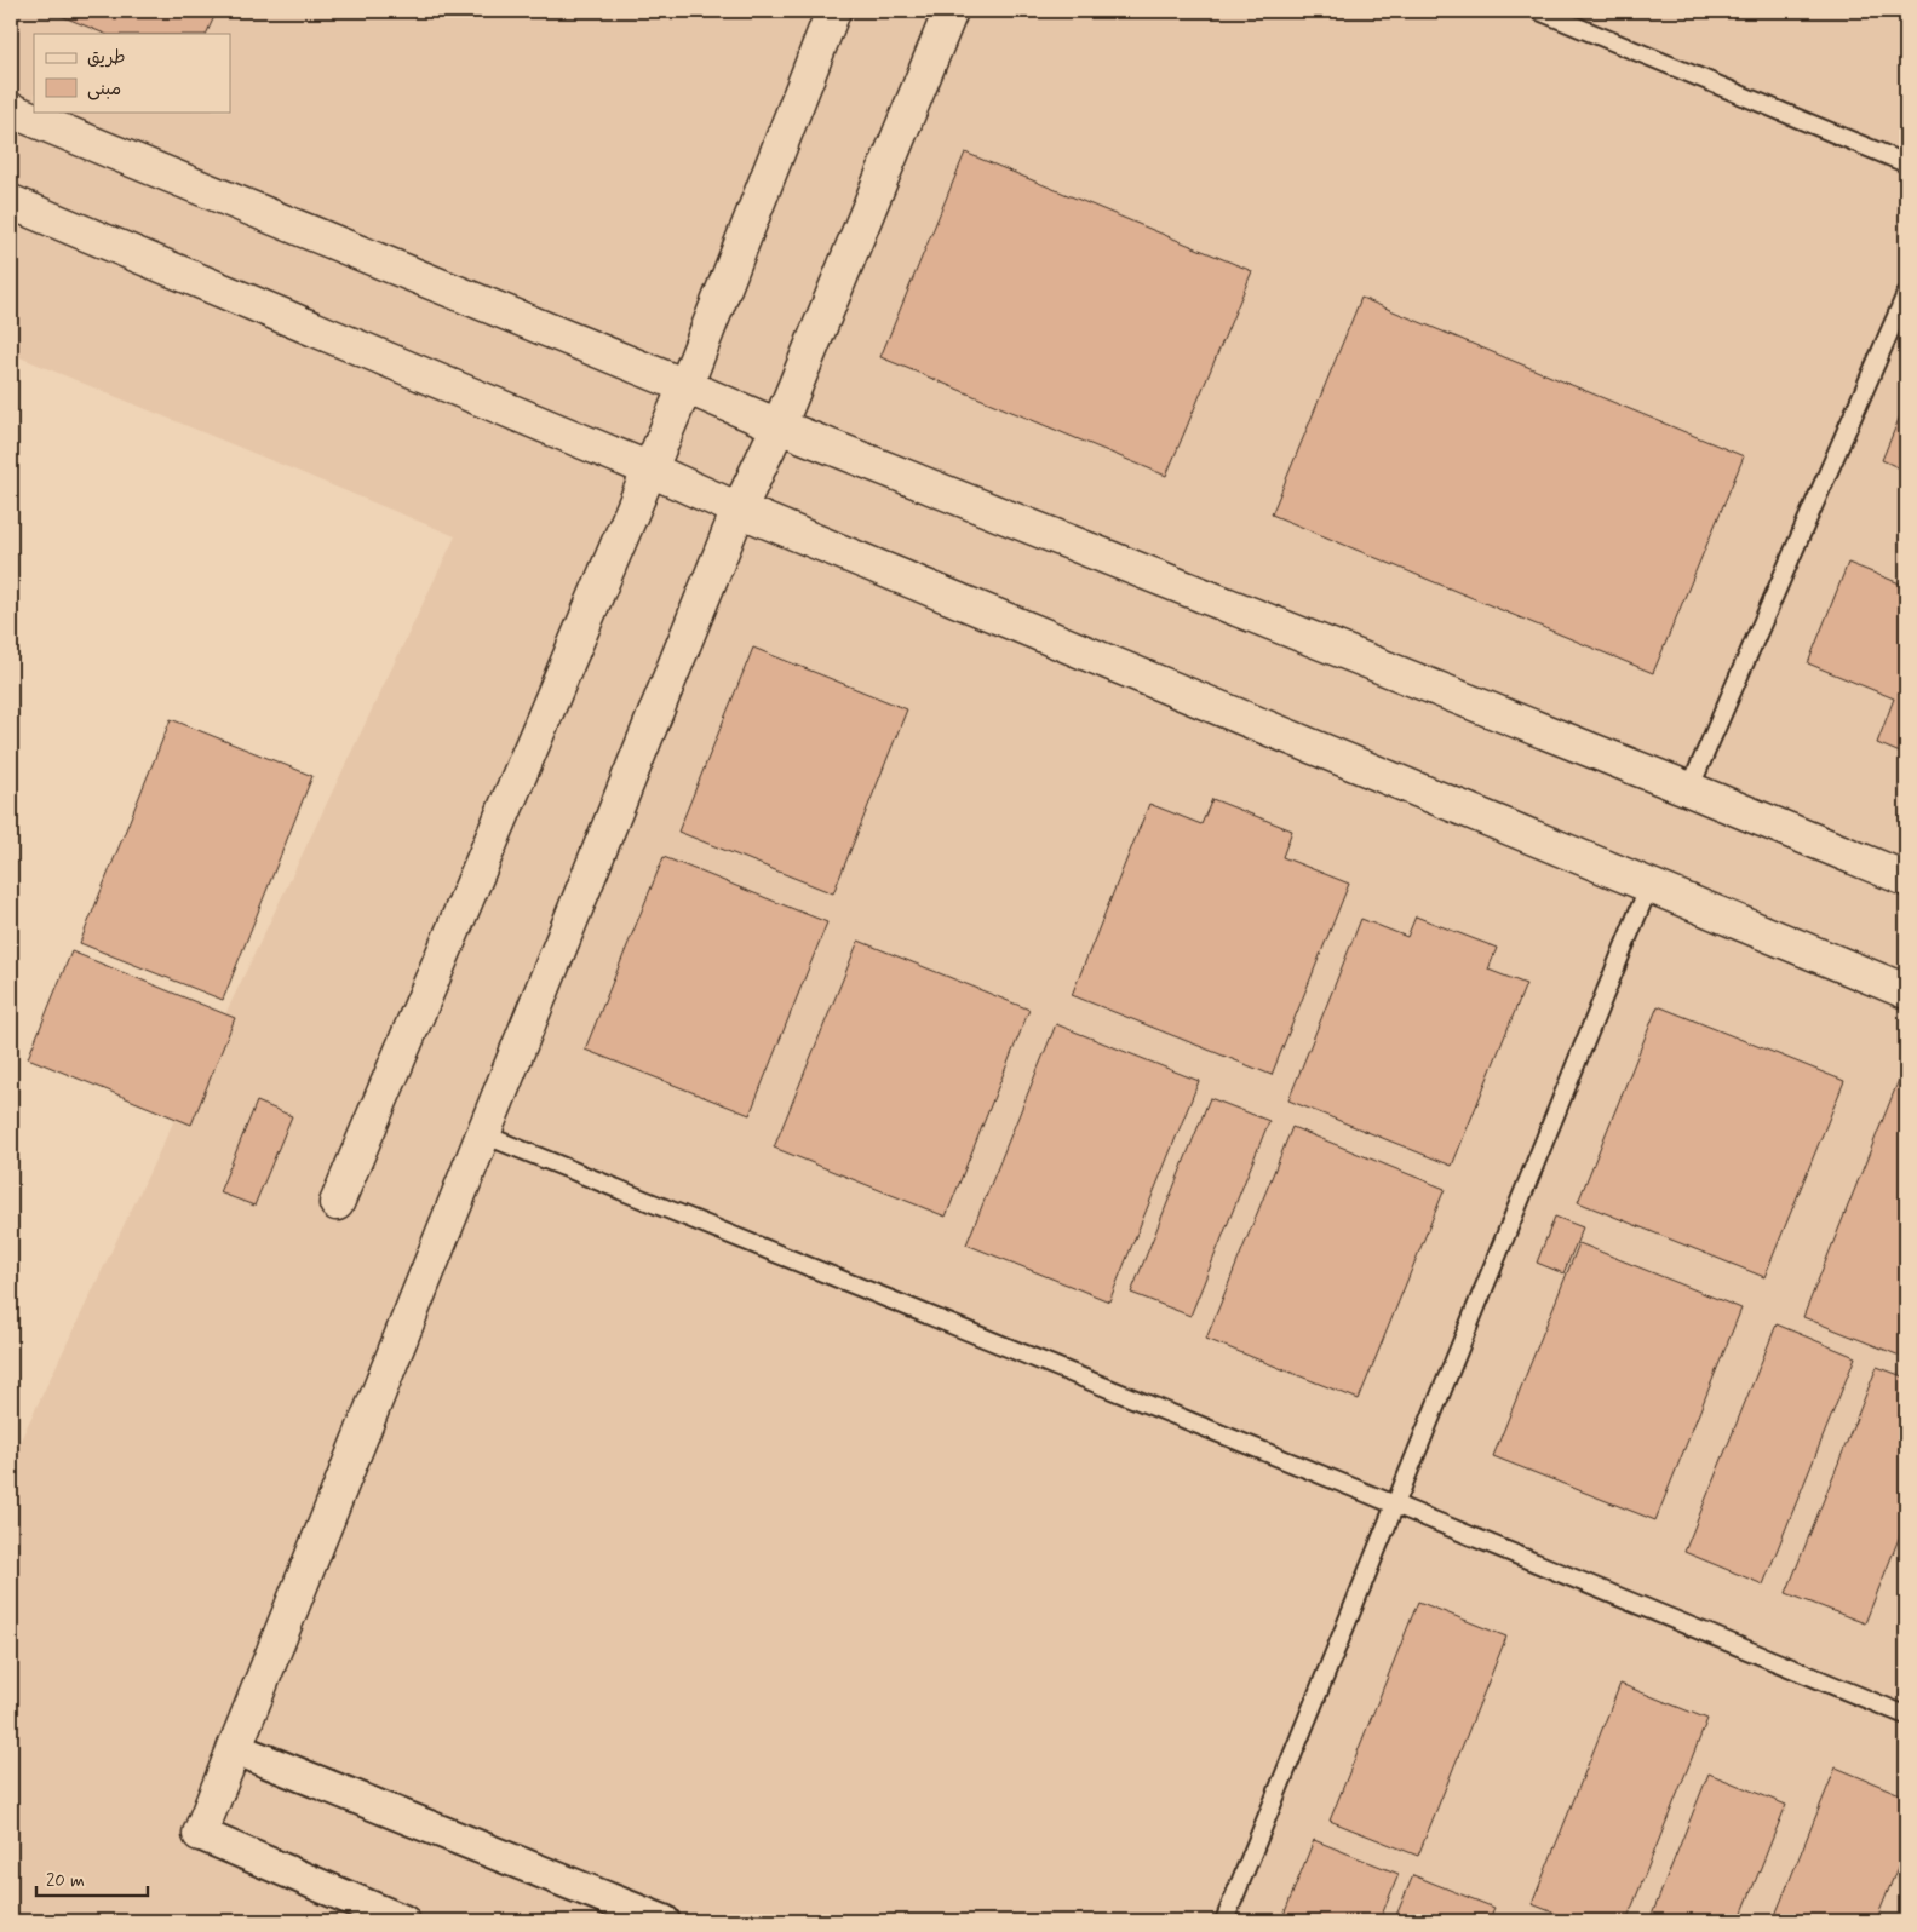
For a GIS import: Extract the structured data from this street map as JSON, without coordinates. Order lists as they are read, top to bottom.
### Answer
{
  "legend": ["طريق", "مبنى"],
  "scale_bar": "20 m"
}
